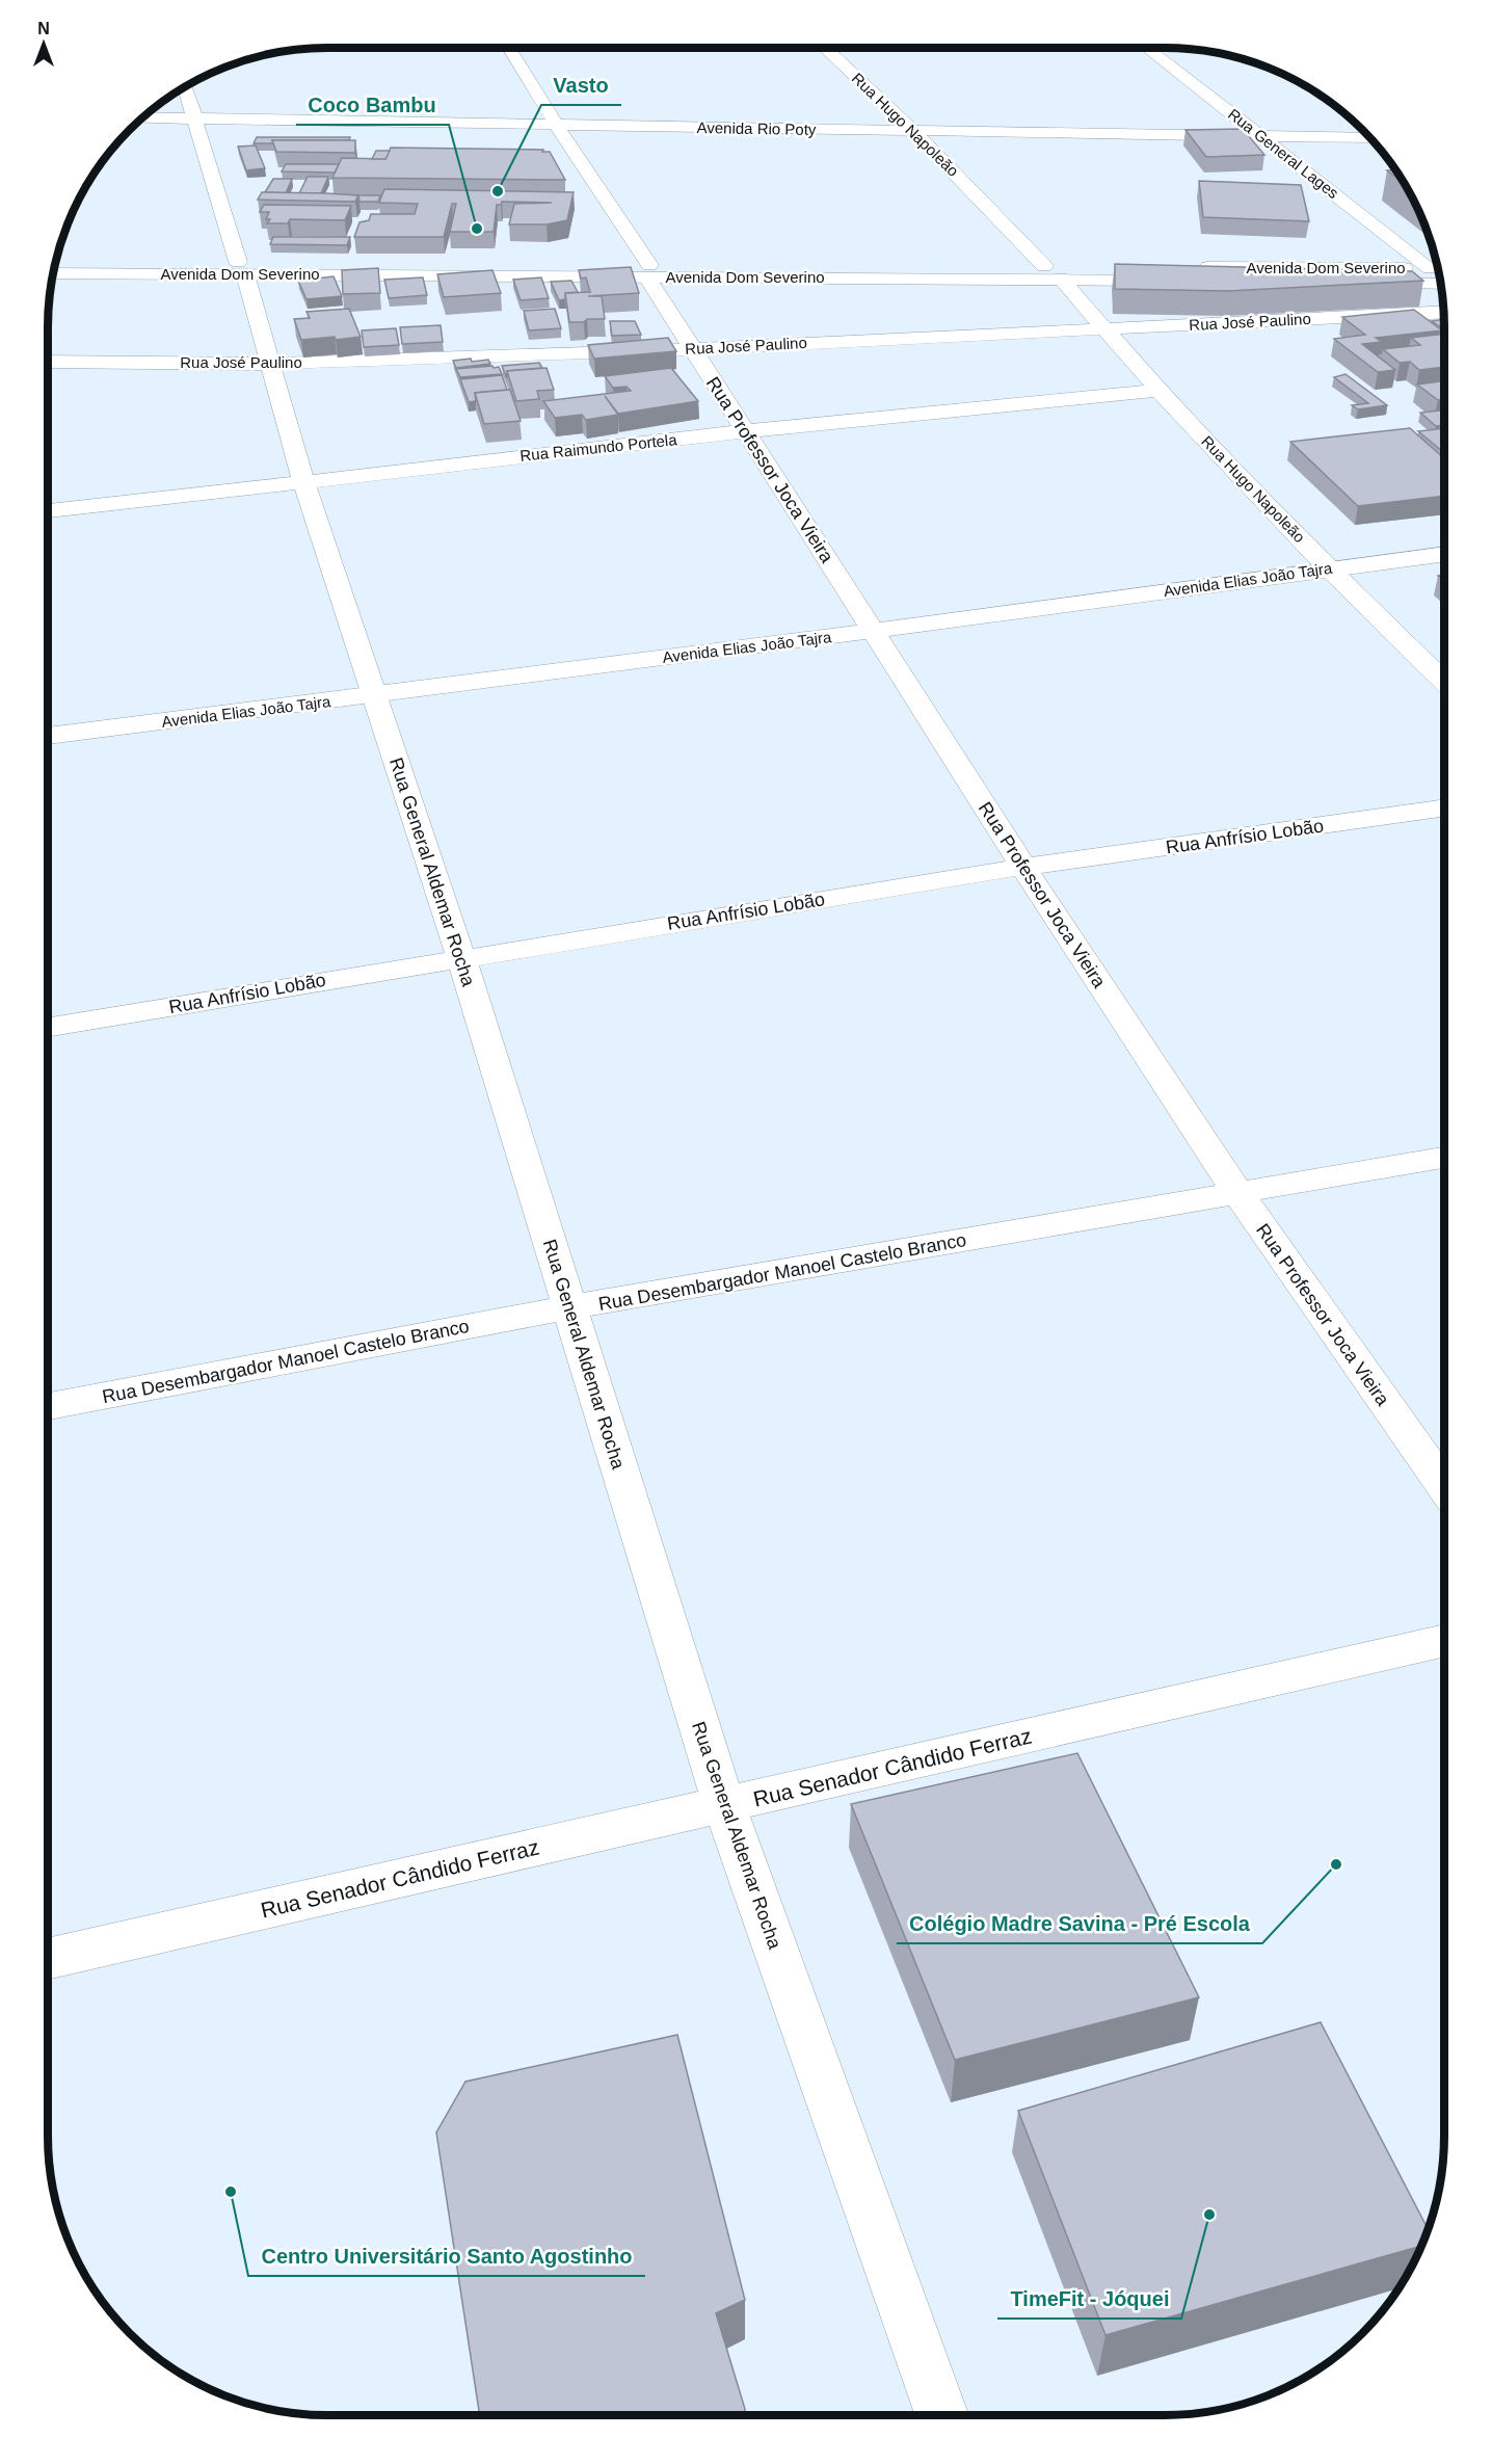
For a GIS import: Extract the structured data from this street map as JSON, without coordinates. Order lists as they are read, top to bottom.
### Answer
{
  "streets": {
    "street": [
      "Rua Hugo Napoleão",
      "Avenida Rio Poty",
      "Rua General Lages",
      "Avenida Dom Severino",
      "Rua José Paulino",
      "Rua Raimundo Portela",
      "Rua Professor Joca Vieira",
      "Avenida Elias João Tajra",
      "Rua Anfrísio Lobão",
      "Rua General Aldemar Rocha",
      "Rua Desembargador Manoel Castelo Branco",
      "Rua Senador Cândido Ferraz"
    ]
  },
  "crossings": [
    ["Rua Hugo Napoleão", "Avenida Rio Poty"],
    ["Rua Hugo Napoleão", "Avenida Dom Severino"],
    ["Rua Hugo Napoleão", "Rua José Paulino"],
    ["Rua Hugo Napoleão", "Rua Raimundo Portela"],
    ["Rua Hugo Napoleão", "Avenida Elias João Tajra"],
    ["Avenida Rio Poty", "Rua General Lages"],
    ["Avenida Rio Poty", "Rua Professor Joca Vieira"],
    ["Avenida Rio Poty", "Rua General Aldemar Rocha"],
    ["Avenida Dom Severino", "Rua Professor Joca Vieira"],
    ["Avenida Dom Severino", "Rua General Aldemar Rocha"],
    ["Rua José Paulino", "Rua Professor Joca Vieira"],
    ["Rua José Paulino", "Rua General Aldemar Rocha"],
    ["Rua Raimundo Portela", "Rua Professor Joca Vieira"],
    ["Rua Raimundo Portela", "Rua General Aldemar Rocha"],
    ["Rua Professor Joca Vieira", "Avenida Elias João Tajra"],
    ["Rua Professor Joca Vieira", "Rua Anfrísio Lobão"],
    ["Rua Professor Joca Vieira", "Rua Desembargador Manoel Castelo Branco"],
    ["Avenida Elias João Tajra", "Rua General Aldemar Rocha"],
    ["Rua Anfrísio Lobão", "Rua General Aldemar Rocha"],
    ["Rua General Aldemar Rocha", "Rua Desembargador Manoel Castelo Branco"],
    ["Rua General Aldemar Rocha", "Rua Senador Cândido Ferraz"]
  ],
  "places": [
    "Vasto",
    "Coco Bambu",
    "Colégio Madre Savina - Pré Escola",
    "Centro Universitário Santo Agostinho",
    "TimeFit - Jóquei"
  ],
  "north": "top"
}
